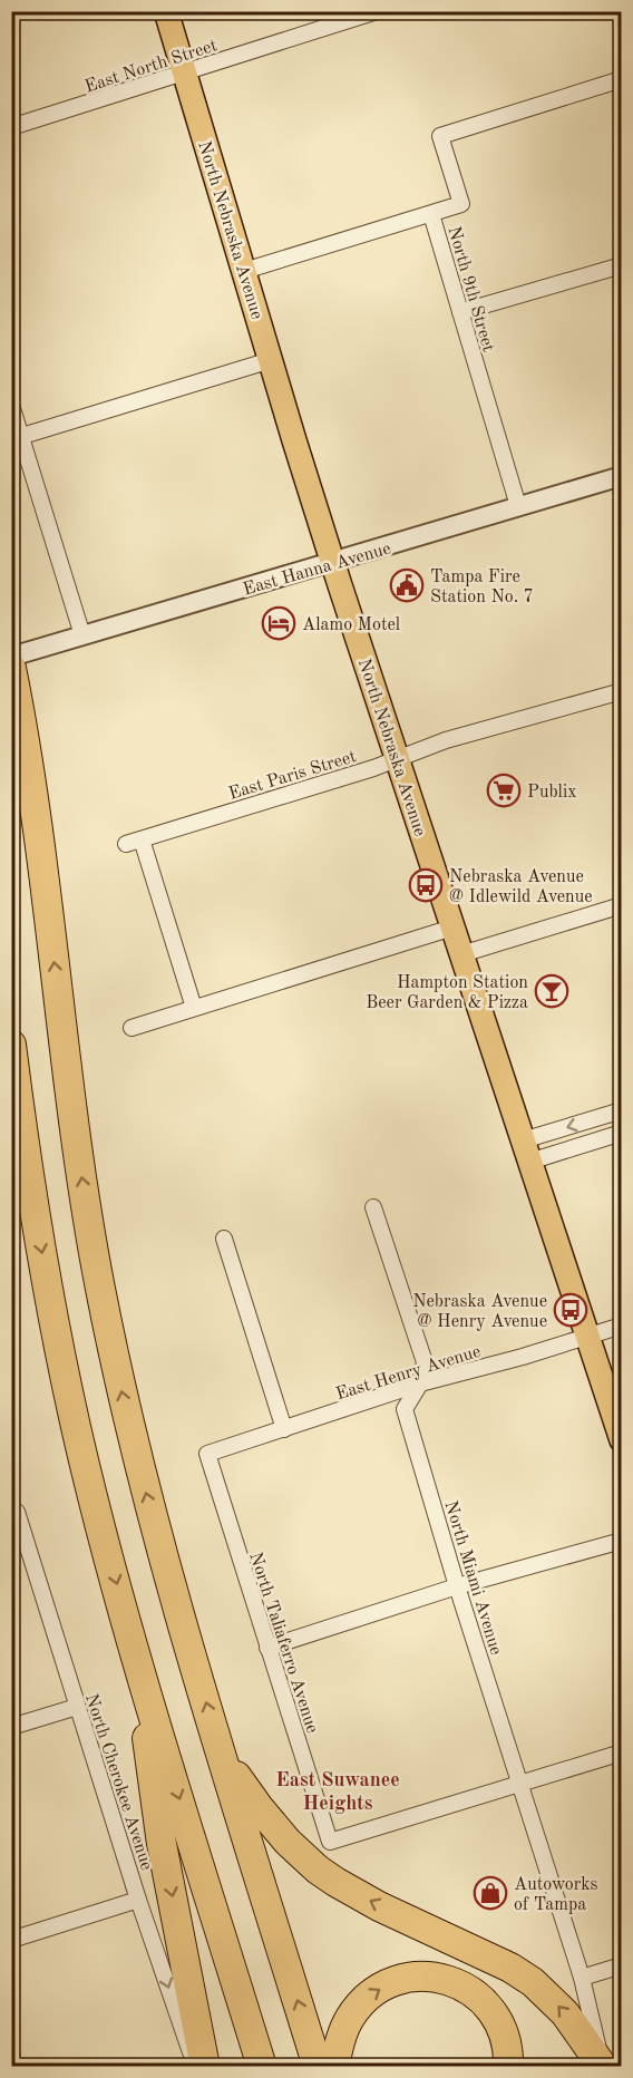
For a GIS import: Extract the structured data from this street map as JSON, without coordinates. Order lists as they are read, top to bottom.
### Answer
{
  "streets": {
    "main road": ["North Nebraska Avenue"],
    "street": [
      "East North Street",
      "North 9th Street",
      "East Hanna Avenue",
      "East Paris Street",
      "East Henry Avenue",
      "North Miami Avenue",
      "North Taliaferro Avenue",
      "North Cherokee Avenue"
    ]
  },
  "crossings": [
    ["East North Street", "North Nebraska Avenue"],
    ["North Nebraska Avenue", "East Hanna Avenue"],
    ["North Nebraska Avenue", "East Paris Street"],
    ["North Nebraska Avenue", "East Henry Avenue"],
    ["North 9th Street", "East Hanna Avenue"],
    ["East Henry Avenue", "North Miami Avenue"],
    ["East Henry Avenue", "North Taliaferro Avenue"],
    ["North Miami Avenue", "North Taliaferro Avenue"]
  ],
  "districts": ["East Suwanee Heights"],
  "places": {
    "public building": ["Tampa Fire Station No. 7"],
    "hotel": ["Alamo Motel"],
    "supermarket": ["Publix"],
    "bus stop": ["Nebraska Avenue @ Idlewild Avenue", "Nebraska Avenue @ Henry Avenue"],
    "bar": ["Hampton Station Beer Garden & Pizza"],
    "shop": ["Autoworks of Tampa"]
  }
}
